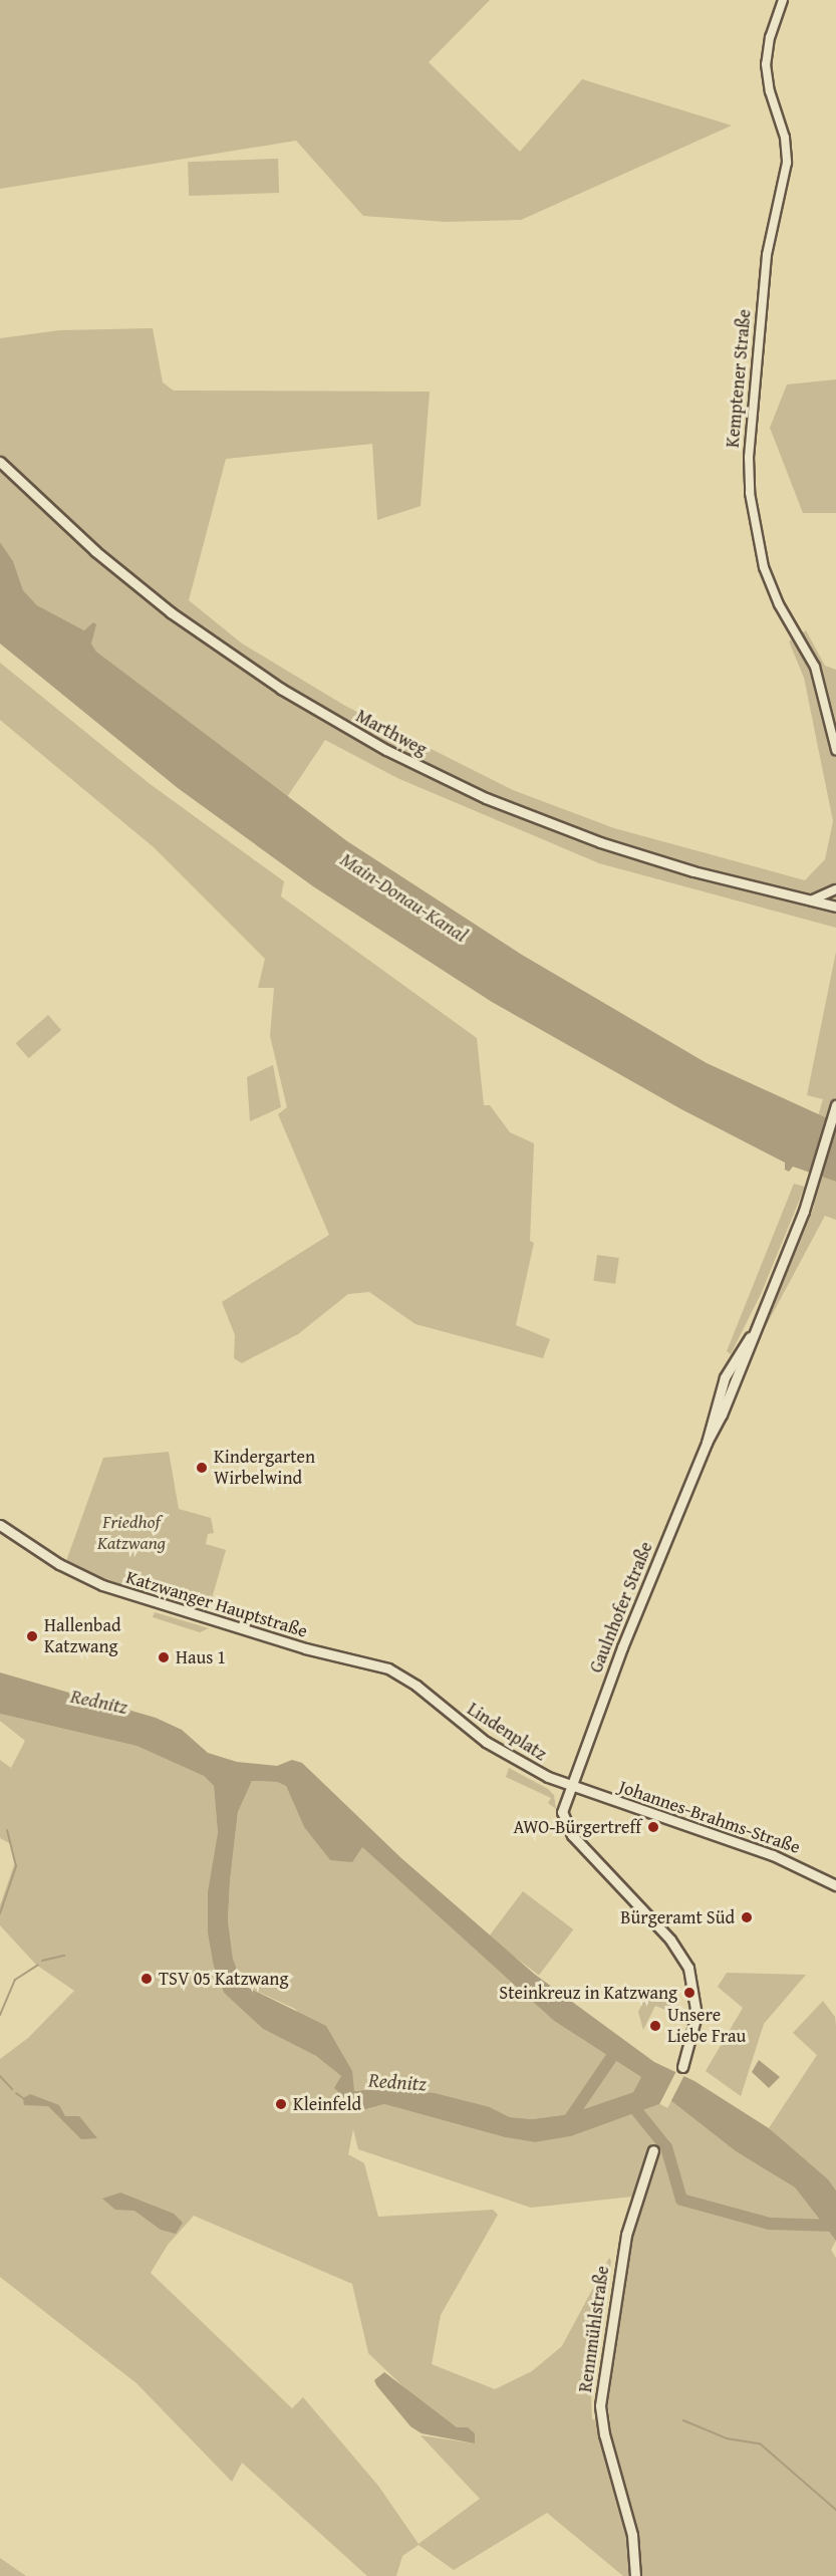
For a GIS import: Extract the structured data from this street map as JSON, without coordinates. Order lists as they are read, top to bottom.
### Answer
{
  "streets": {
    "main road": [
      "Marthweg",
      "Katzwanger Hauptstraße",
      "Gaulnhofer Straße",
      "Lindenplatz",
      "Johannes-Brahms-Straße",
      "Rennmühlstraße"
    ],
    "street": ["Kemptener Straße"]
  },
  "crossings": [
    ["Katzwanger Hauptstraße", "Lindenplatz"],
    ["Gaulnhofer Straße", "Lindenplatz"],
    ["Gaulnhofer Straße", "Johannes-Brahms-Straße"],
    ["Lindenplatz", "Johannes-Brahms-Straße"]
  ],
  "water": ["Main-Donau-Kanal", "Rednitz"],
  "parks": ["Friedhof Katzwang"],
  "places": [
    "Kindergarten Wirbelwind",
    "Hallenbad Katzwang",
    "Haus 1",
    "AWO-Bürgertreff",
    "Bürgeramt Süd",
    "TSV 05 Katzwang",
    "Steinkreuz in Katzwang",
    "Unsere Liebe Frau",
    "Kleinfeld"
  ]
}
